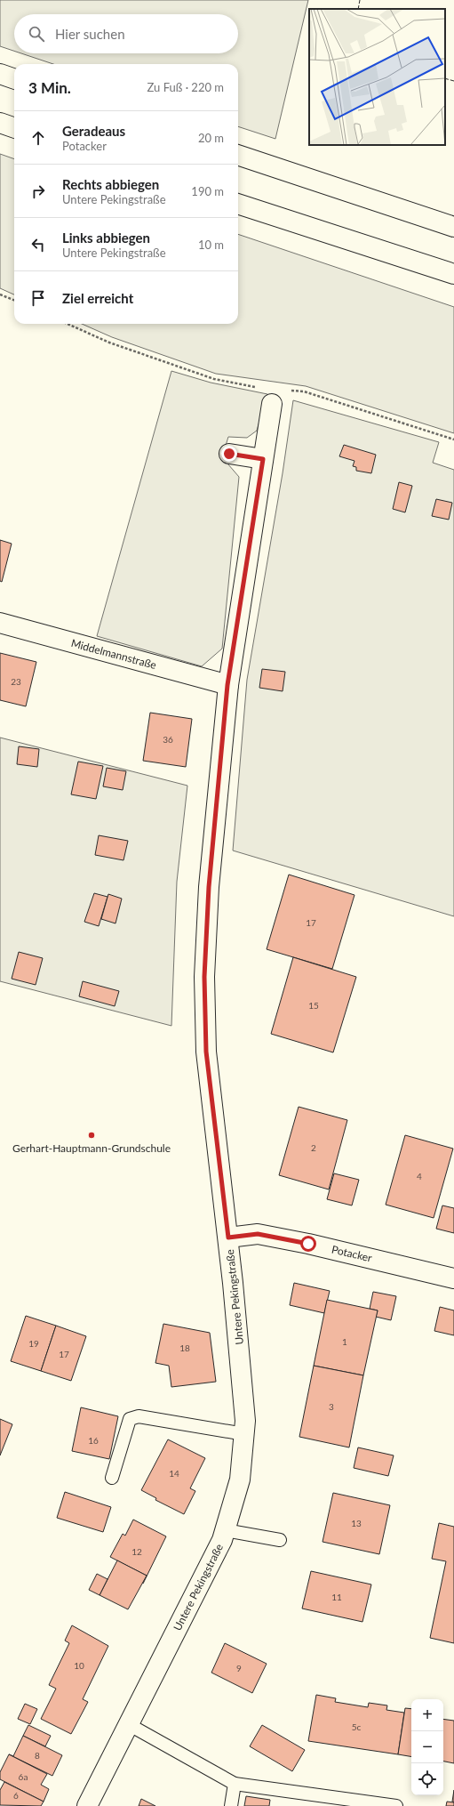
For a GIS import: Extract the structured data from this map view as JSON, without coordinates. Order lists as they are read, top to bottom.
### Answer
{
  "streets": {
    "main road": ["Middelmannstraße", "Potacker", "Untere Pekingstraße"]
  },
  "crossings": [
    ["Middelmannstraße", "Untere Pekingstraße"],
    ["Potacker", "Untere Pekingstraße"]
  ],
  "places": ["Gerhart-Hauptmann-Grundschule"],
  "house_numbers": [
    "23",
    "36",
    "17",
    "15",
    "2",
    "4",
    "1",
    "19",
    "18",
    "17",
    "3",
    "16",
    "14",
    "13",
    "12",
    "11",
    "10",
    "9",
    "5c",
    "8",
    "6a",
    "6"
  ],
  "page": {
    "search": "Hier suchen",
    "heading": ["3 Min.", "Zu Fuß · 220 m"],
    "list": [
      ["Geradeaus", "Potacker", "20 m"],
      ["Rechts abbiegen", "Untere Pekingstraße", "190 m"],
      ["Links abbiegen", "Untere Pekingstraße", "10 m"],
      "Ziel erreicht"
    ],
    "map_buttons": ["+", "−"]
  }
}
